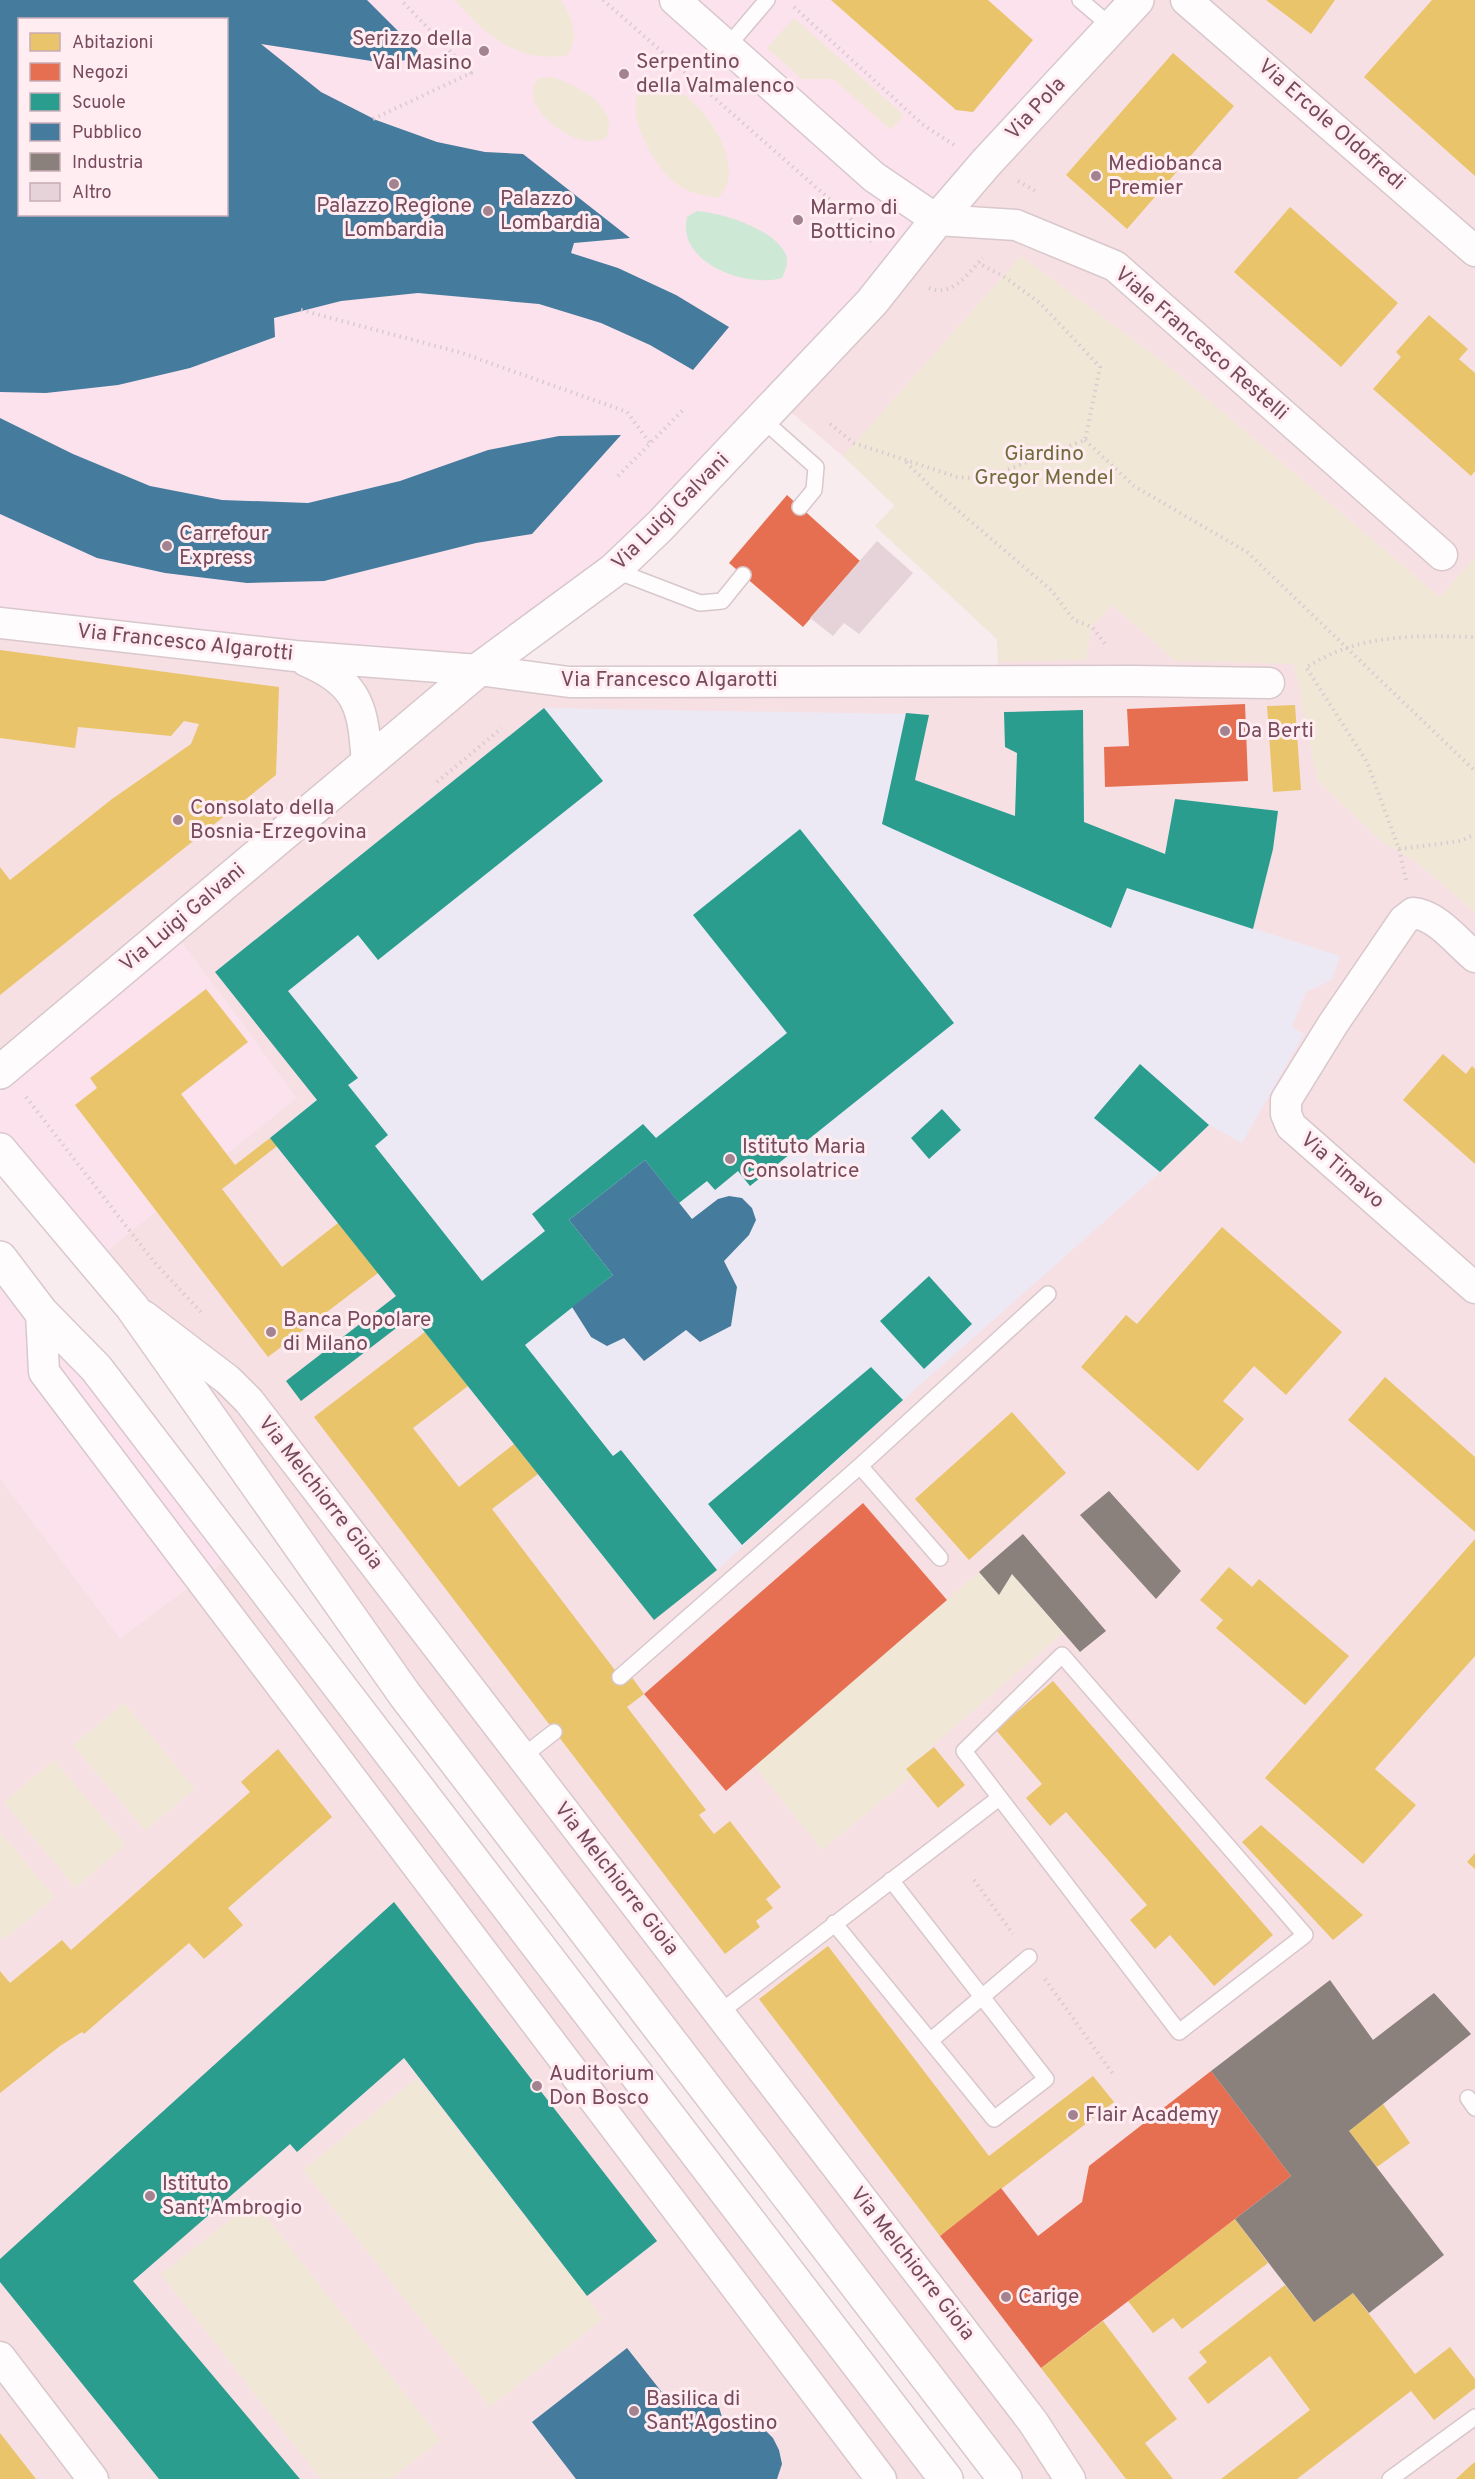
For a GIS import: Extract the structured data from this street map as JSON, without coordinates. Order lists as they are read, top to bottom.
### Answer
{
  "streets": {
    "main road": ["Via Pola", "Via Luigi Galvani", "Via Melchiorre Gioia"],
    "street": [
      "Via Ercole Oldofredi",
      "Viale Francesco Restelli",
      "Via Francesco Algarotti",
      "Via Timavo"
    ]
  },
  "crossings": [
    ["Via Pola", "Viale Francesco Restelli"],
    ["Via Pola", "Via Luigi Galvani"],
    ["Viale Francesco Restelli", "Via Luigi Galvani"],
    ["Via Luigi Galvani", "Via Francesco Algarotti"]
  ],
  "parks": ["Giardino Gregor Mendel"],
  "places": [
    "Serizzo della Val Masino",
    "Serpentino della Valmalenco",
    "Mediobanca Premier",
    "Palazzo Regione Lombardia",
    "Palazzo Lombardia",
    "Marmo di Botticino",
    "Carrefour Express",
    "Da Berti",
    "Consolato della Bosnia-Erzegovina",
    "Istituto Maria Consolatrice",
    "Banca Popolare di Milano",
    "Auditorium Don Bosco",
    "Flair Academy",
    "Istituto Sant'Ambrogio",
    "Carige",
    "Basilica di Sant'Agostino"
  ],
  "legend": [
    "Abitazioni",
    "Negozi",
    "Scuole",
    "Pubblico",
    "Industria",
    "Altro"
  ]
}
